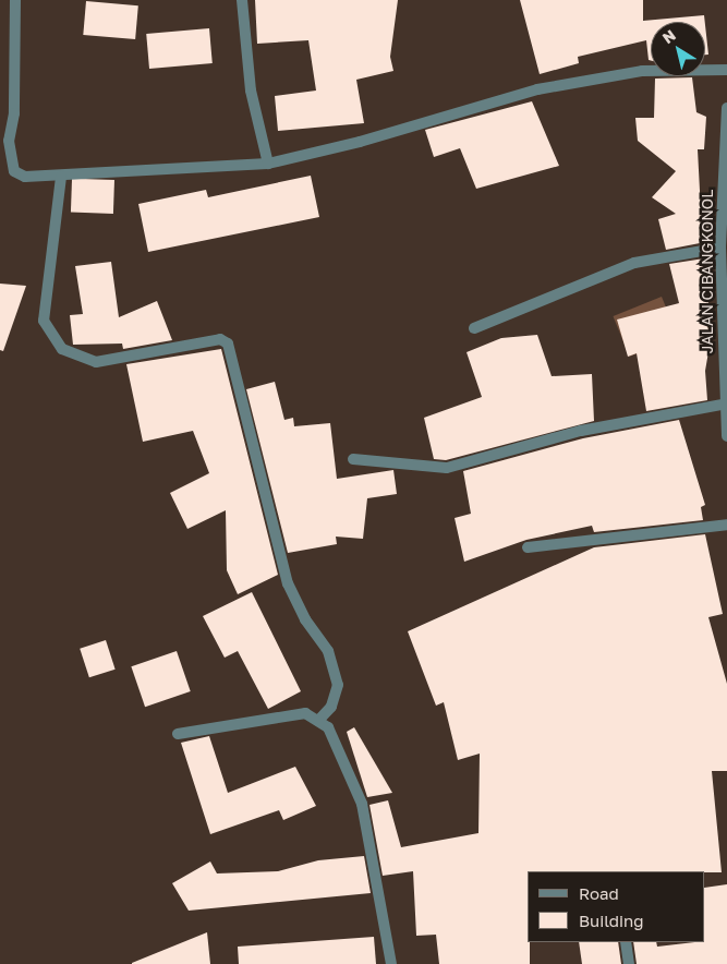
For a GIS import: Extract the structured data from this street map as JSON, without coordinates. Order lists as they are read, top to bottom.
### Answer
{
  "streets": {
    "street": ["JALAN CIBANGKONOL"]
  },
  "legend": ["Road", "Building"],
  "north": "top left"
}
